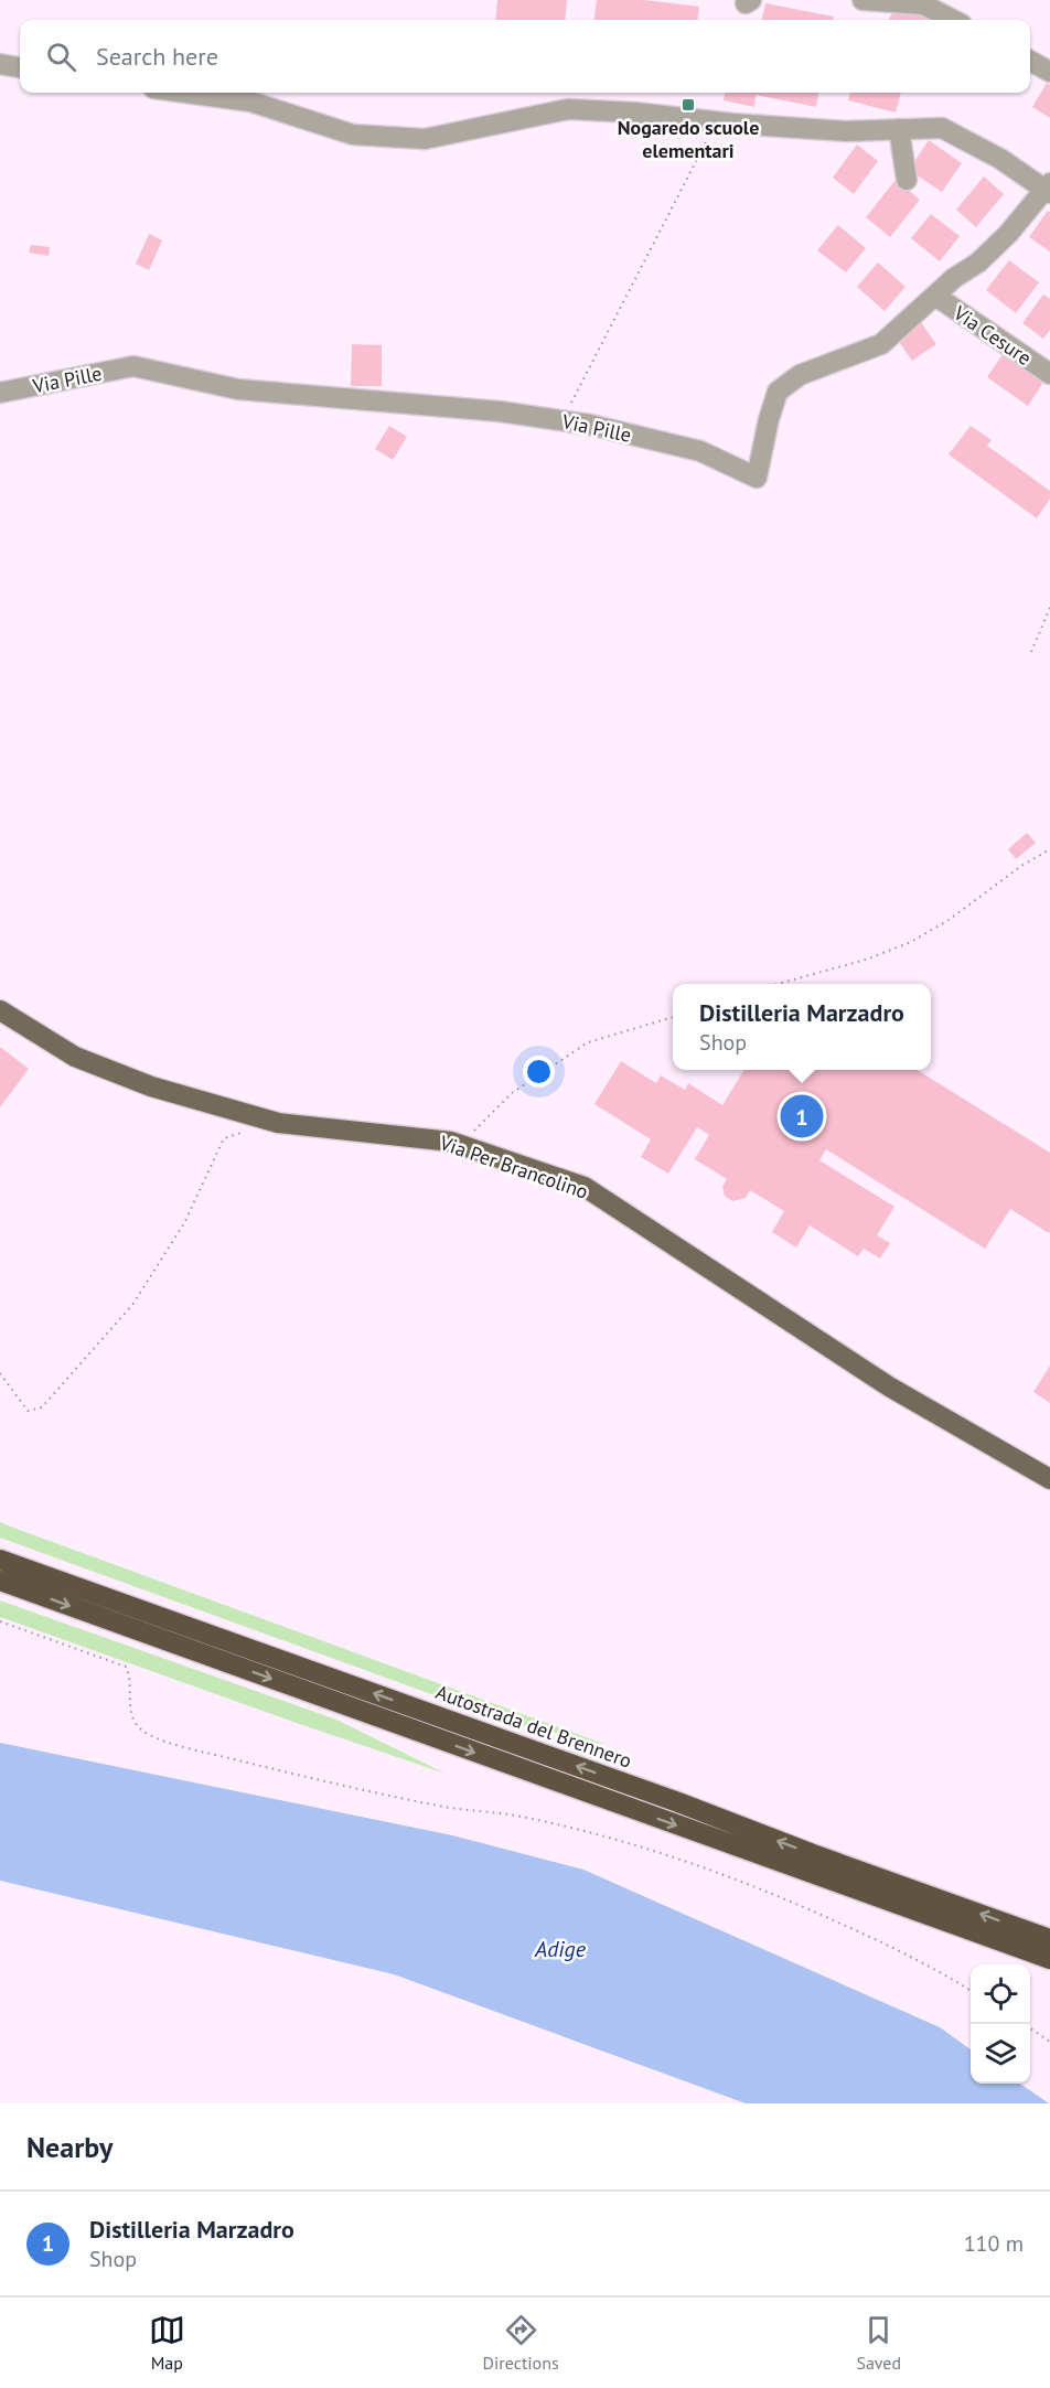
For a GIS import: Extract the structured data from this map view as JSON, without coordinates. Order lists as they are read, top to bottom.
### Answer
{
  "streets": {
    "highway": ["Autostrada del Brennero"],
    "main road": ["Via Per Brancolino"],
    "street": ["Via Cesure", "Via Pille"]
  },
  "crossings": [
    ["Via Cesure", "Via Pille"]
  ],
  "water": ["Adige"],
  "places": {
    "transit": ["Nogaredo scuole elementari"]
  },
  "page": {
    "search": "Search here",
    "popup": ["Distilleria Marzadro", "Shop"],
    "pins": "1",
    "heading": "Nearby",
    "list": [
      {
        "mark": "1",
        "name": "Distilleria Marzadro",
        "note": "Shop",
        "value": "110 m"
      }
    ],
    "nav": ["Map", "Directions", "Saved"]
  }
}
